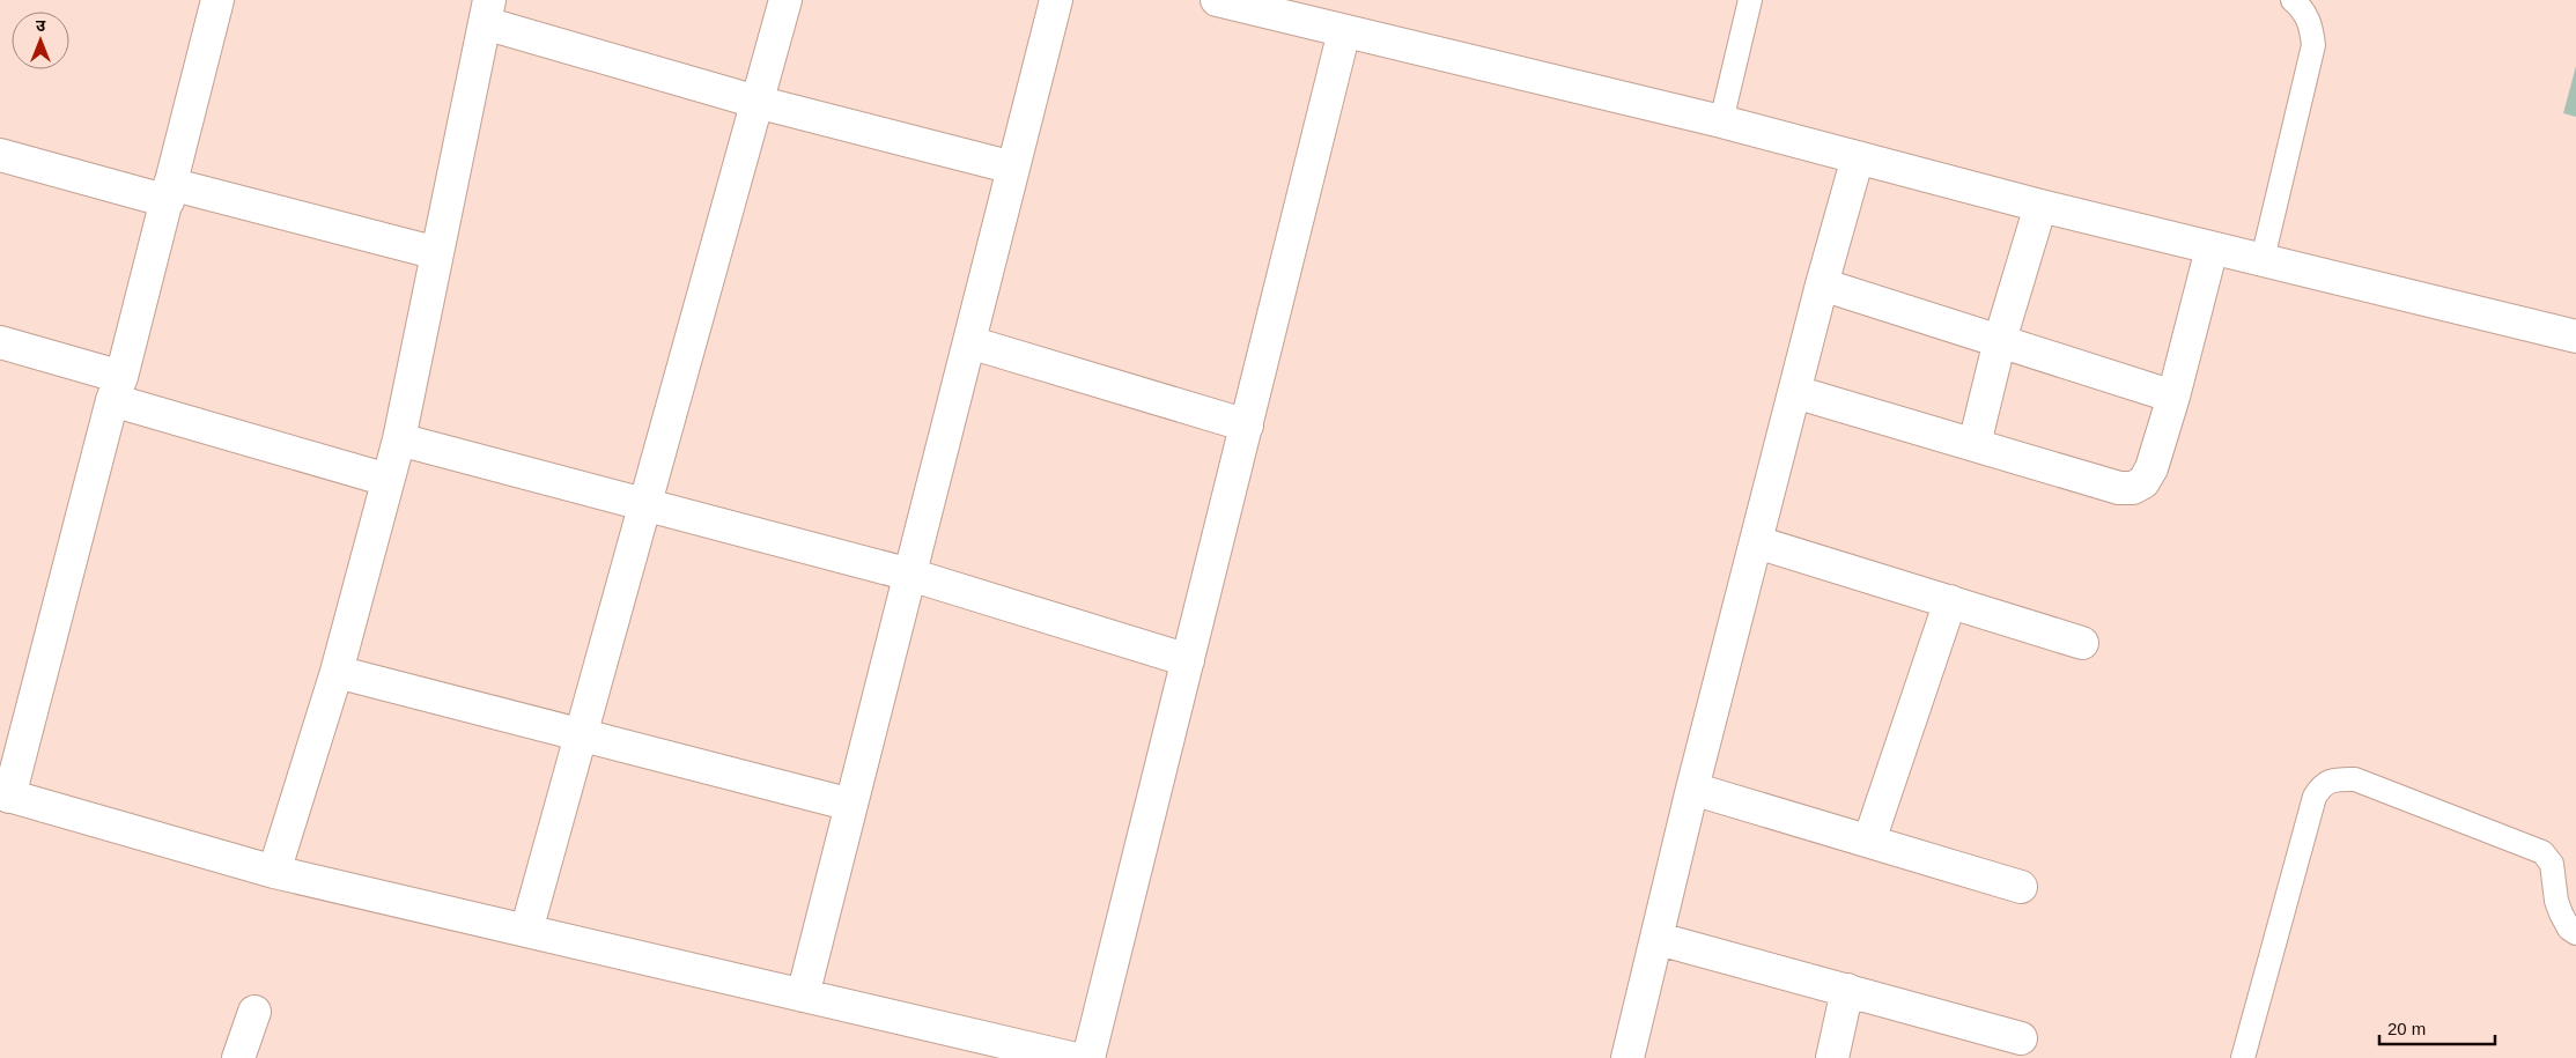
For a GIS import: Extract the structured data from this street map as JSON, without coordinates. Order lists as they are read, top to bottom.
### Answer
{
  "scale_bar": "20 m",
  "north": "top"
}
